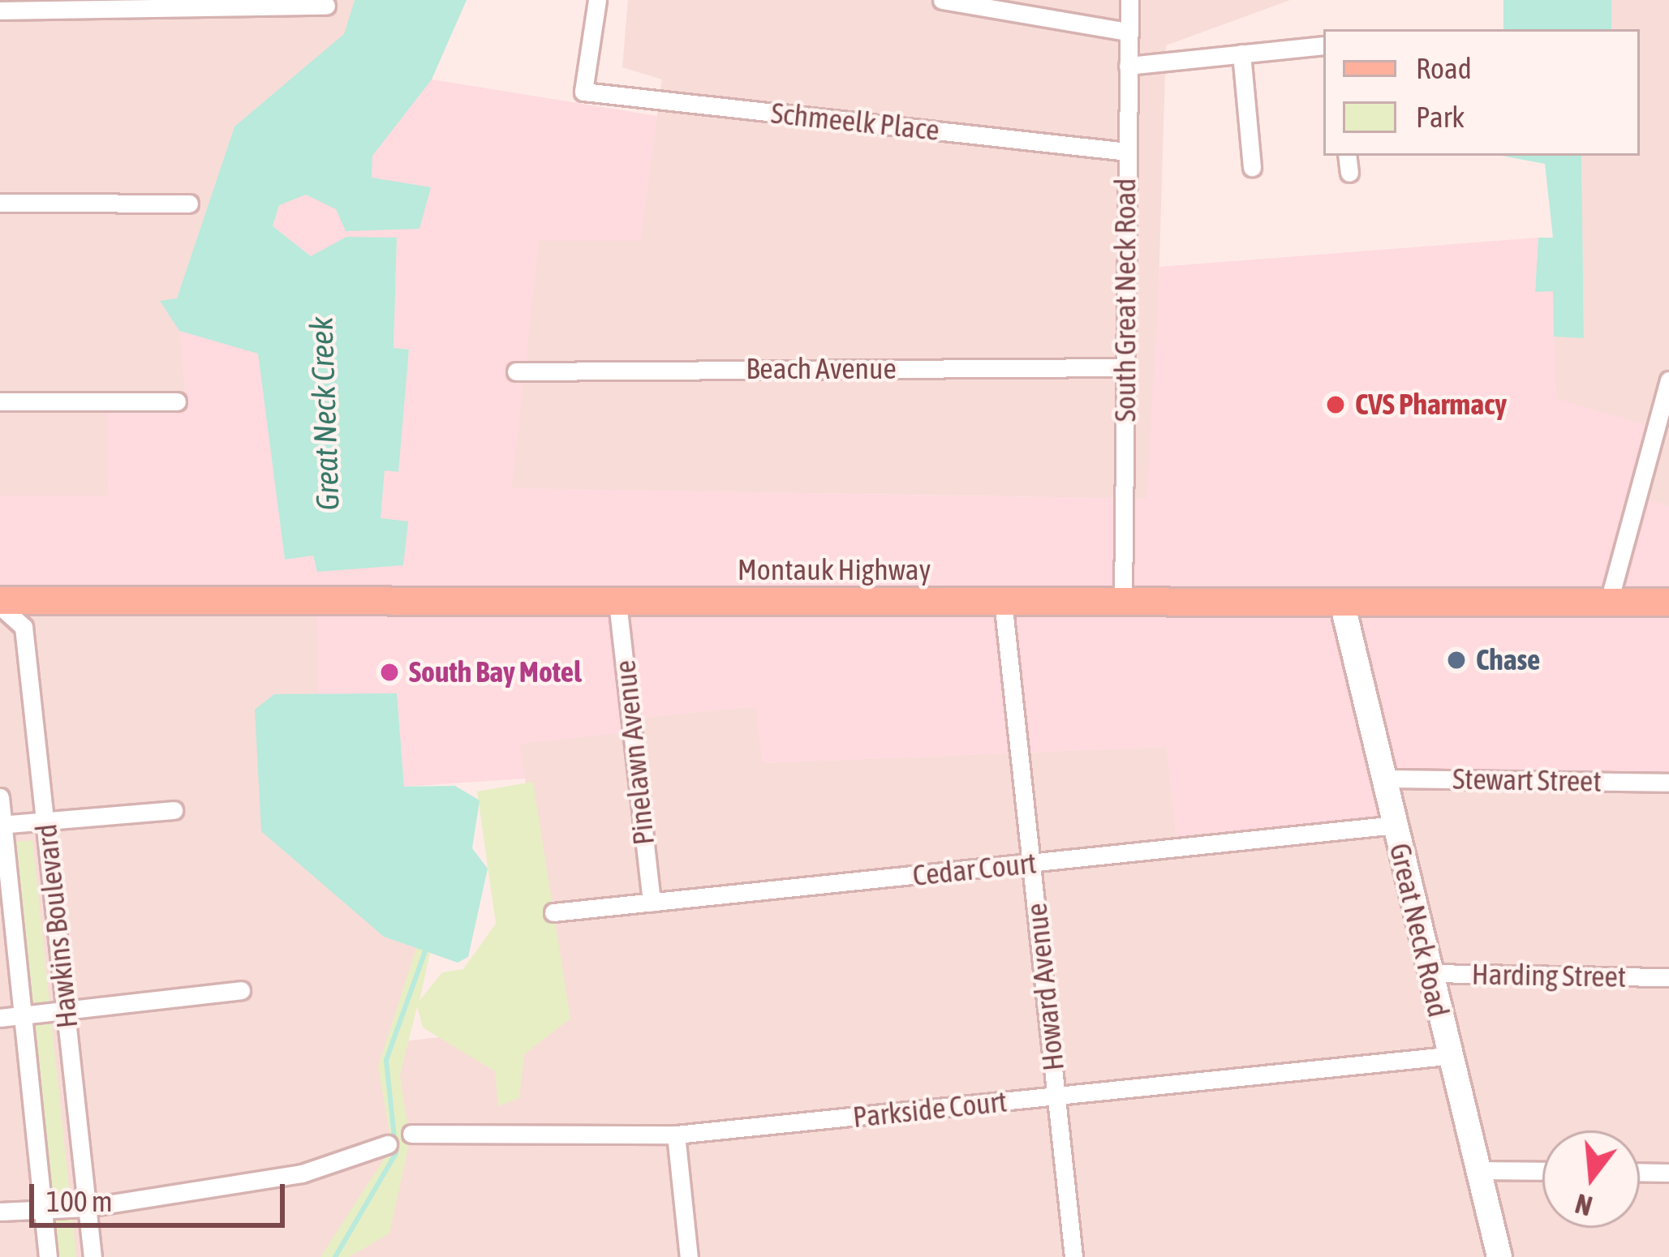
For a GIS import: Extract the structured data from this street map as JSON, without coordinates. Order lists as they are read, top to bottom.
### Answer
{
  "streets": {
    "main road": ["Montauk Highway", "Great Neck Road"],
    "street": [
      "Schmeelk Place",
      "South Great Neck Road",
      "Beach Avenue",
      "Pinelawn Avenue",
      "Stewart Street",
      "Cedar Court",
      "Hawkins Boulevard",
      "Harding Street",
      "Howard Avenue",
      "Parkside Court"
    ]
  },
  "crossings": [
    ["Schmeelk Place", "South Great Neck Road"],
    ["South Great Neck Road", "Beach Avenue"],
    ["South Great Neck Road", "Montauk Highway"],
    ["Montauk Highway", "Pinelawn Avenue"],
    ["Montauk Highway", "Hawkins Boulevard"],
    ["Montauk Highway", "Great Neck Road"],
    ["Montauk Highway", "Howard Avenue"],
    ["Pinelawn Avenue", "Cedar Court"],
    ["Stewart Street", "Great Neck Road"],
    ["Cedar Court", "Great Neck Road"],
    ["Cedar Court", "Howard Avenue"],
    ["Great Neck Road", "Harding Street"],
    ["Great Neck Road", "Parkside Court"],
    ["Howard Avenue", "Parkside Court"]
  ],
  "water": ["Great Neck Creek"],
  "places": ["CVS Pharmacy", "Chase", "South Bay Motel"],
  "legend": ["Road", "Park"],
  "scale_bar": "100 m",
  "north": "bottom"
}
